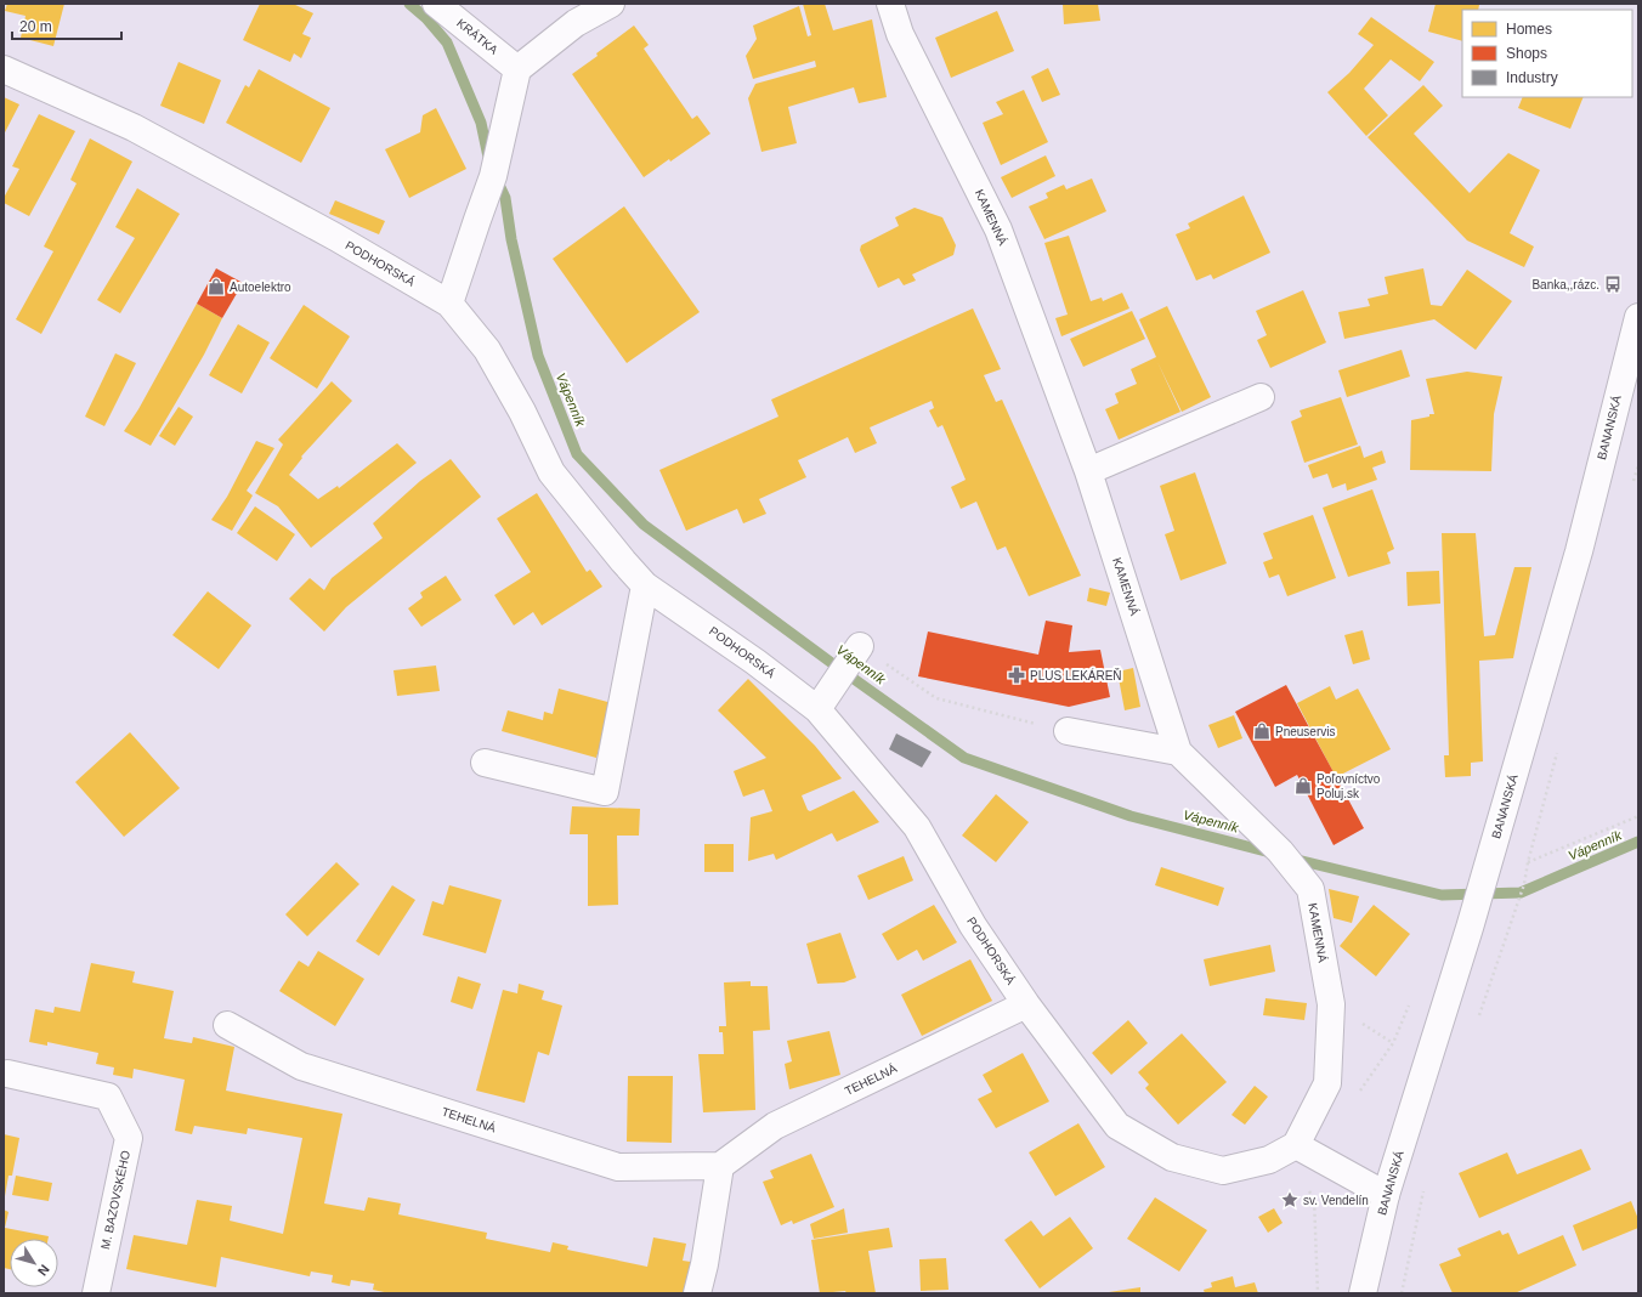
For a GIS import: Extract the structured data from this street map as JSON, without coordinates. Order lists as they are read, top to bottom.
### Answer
{
  "streets": {
    "street": [
      "KRÁTKA",
      "KAMENNÁ",
      "PODHORSKÁ",
      "BANANSKÁ",
      "TEHELNÁ",
      "M. BAZOVSKÉHO"
    ]
  },
  "crossings": [
    ["KAMENNÁ", "PODHORSKÁ"],
    ["PODHORSKÁ", "TEHELNÁ"]
  ],
  "water": ["Vápenník"],
  "places": {
    "bus stop": ["Banka,,rázc."],
    "shop": ["Autoelektro", "Pneuservis", "Poľovníctvo Poluj.sk"],
    "pharmacy": ["PLUS LEKÁREŇ"],
    "place": ["sv. Vendelín"]
  },
  "legend": ["Homes", "Shops", "Industry"],
  "scale_bar": "20 m",
  "north": "bottom right"
}
